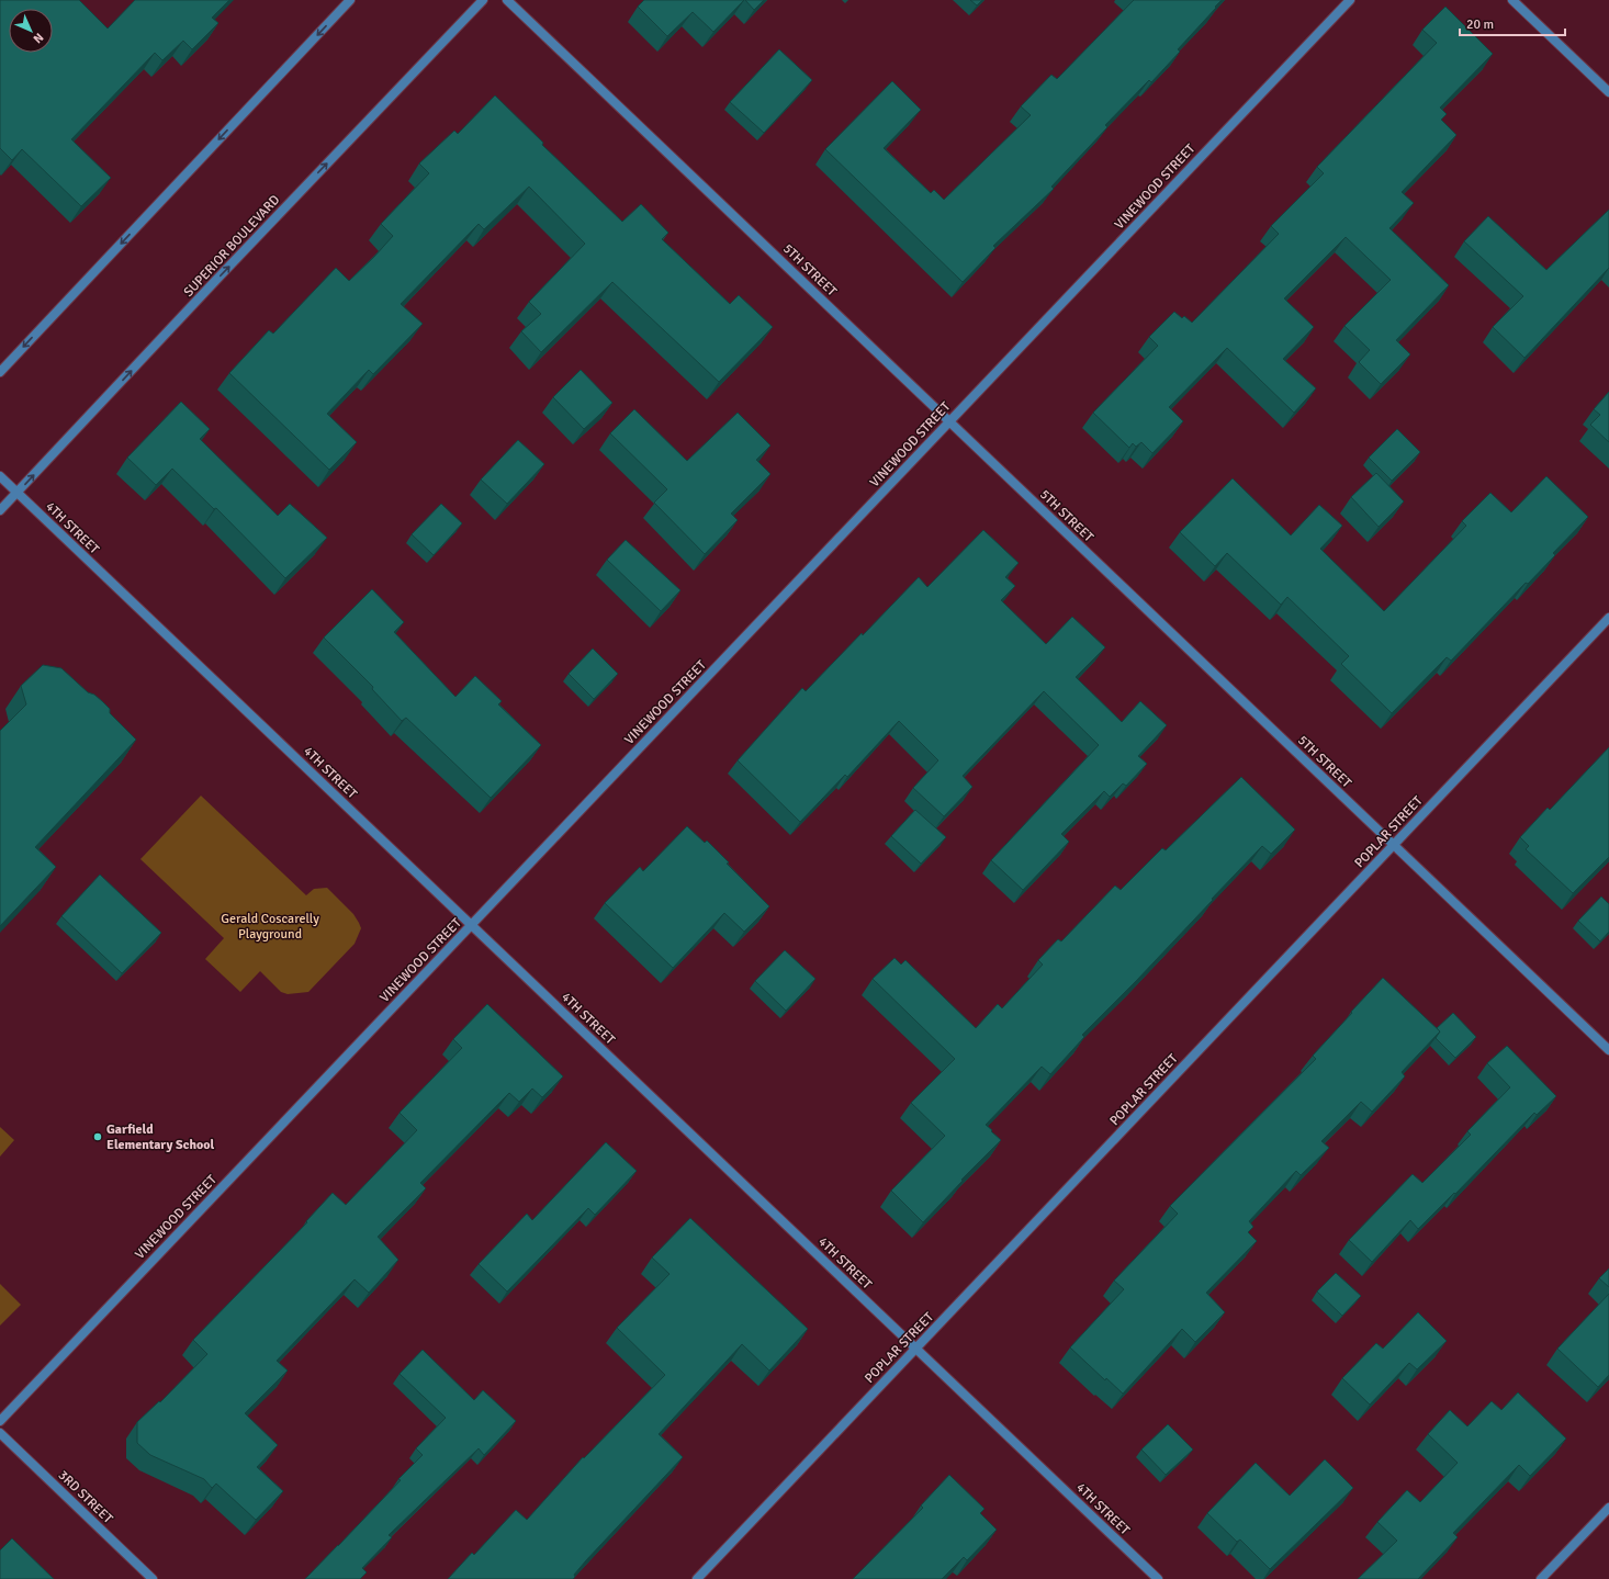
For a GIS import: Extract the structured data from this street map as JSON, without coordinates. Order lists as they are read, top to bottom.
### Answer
{
  "streets": {
    "street": [
      "VINEWOOD STREET",
      "SUPERIOR BOULEVARD",
      "5TH STREET",
      "4TH STREET",
      "POPLAR STREET",
      "3RD STREET"
    ]
  },
  "crossings": [
    ["VINEWOOD STREET", "5TH STREET"],
    ["VINEWOOD STREET", "4TH STREET"],
    ["SUPERIOR BOULEVARD", "4TH STREET"],
    ["5TH STREET", "POPLAR STREET"],
    ["4TH STREET", "POPLAR STREET"]
  ],
  "one_way": ["SUPERIOR BOULEVARD"],
  "parks": ["Gerald Coscarelly Playground"],
  "places": ["Garfield Elementary School"],
  "scale_bar": "20 m",
  "north": "bottom right"
}
